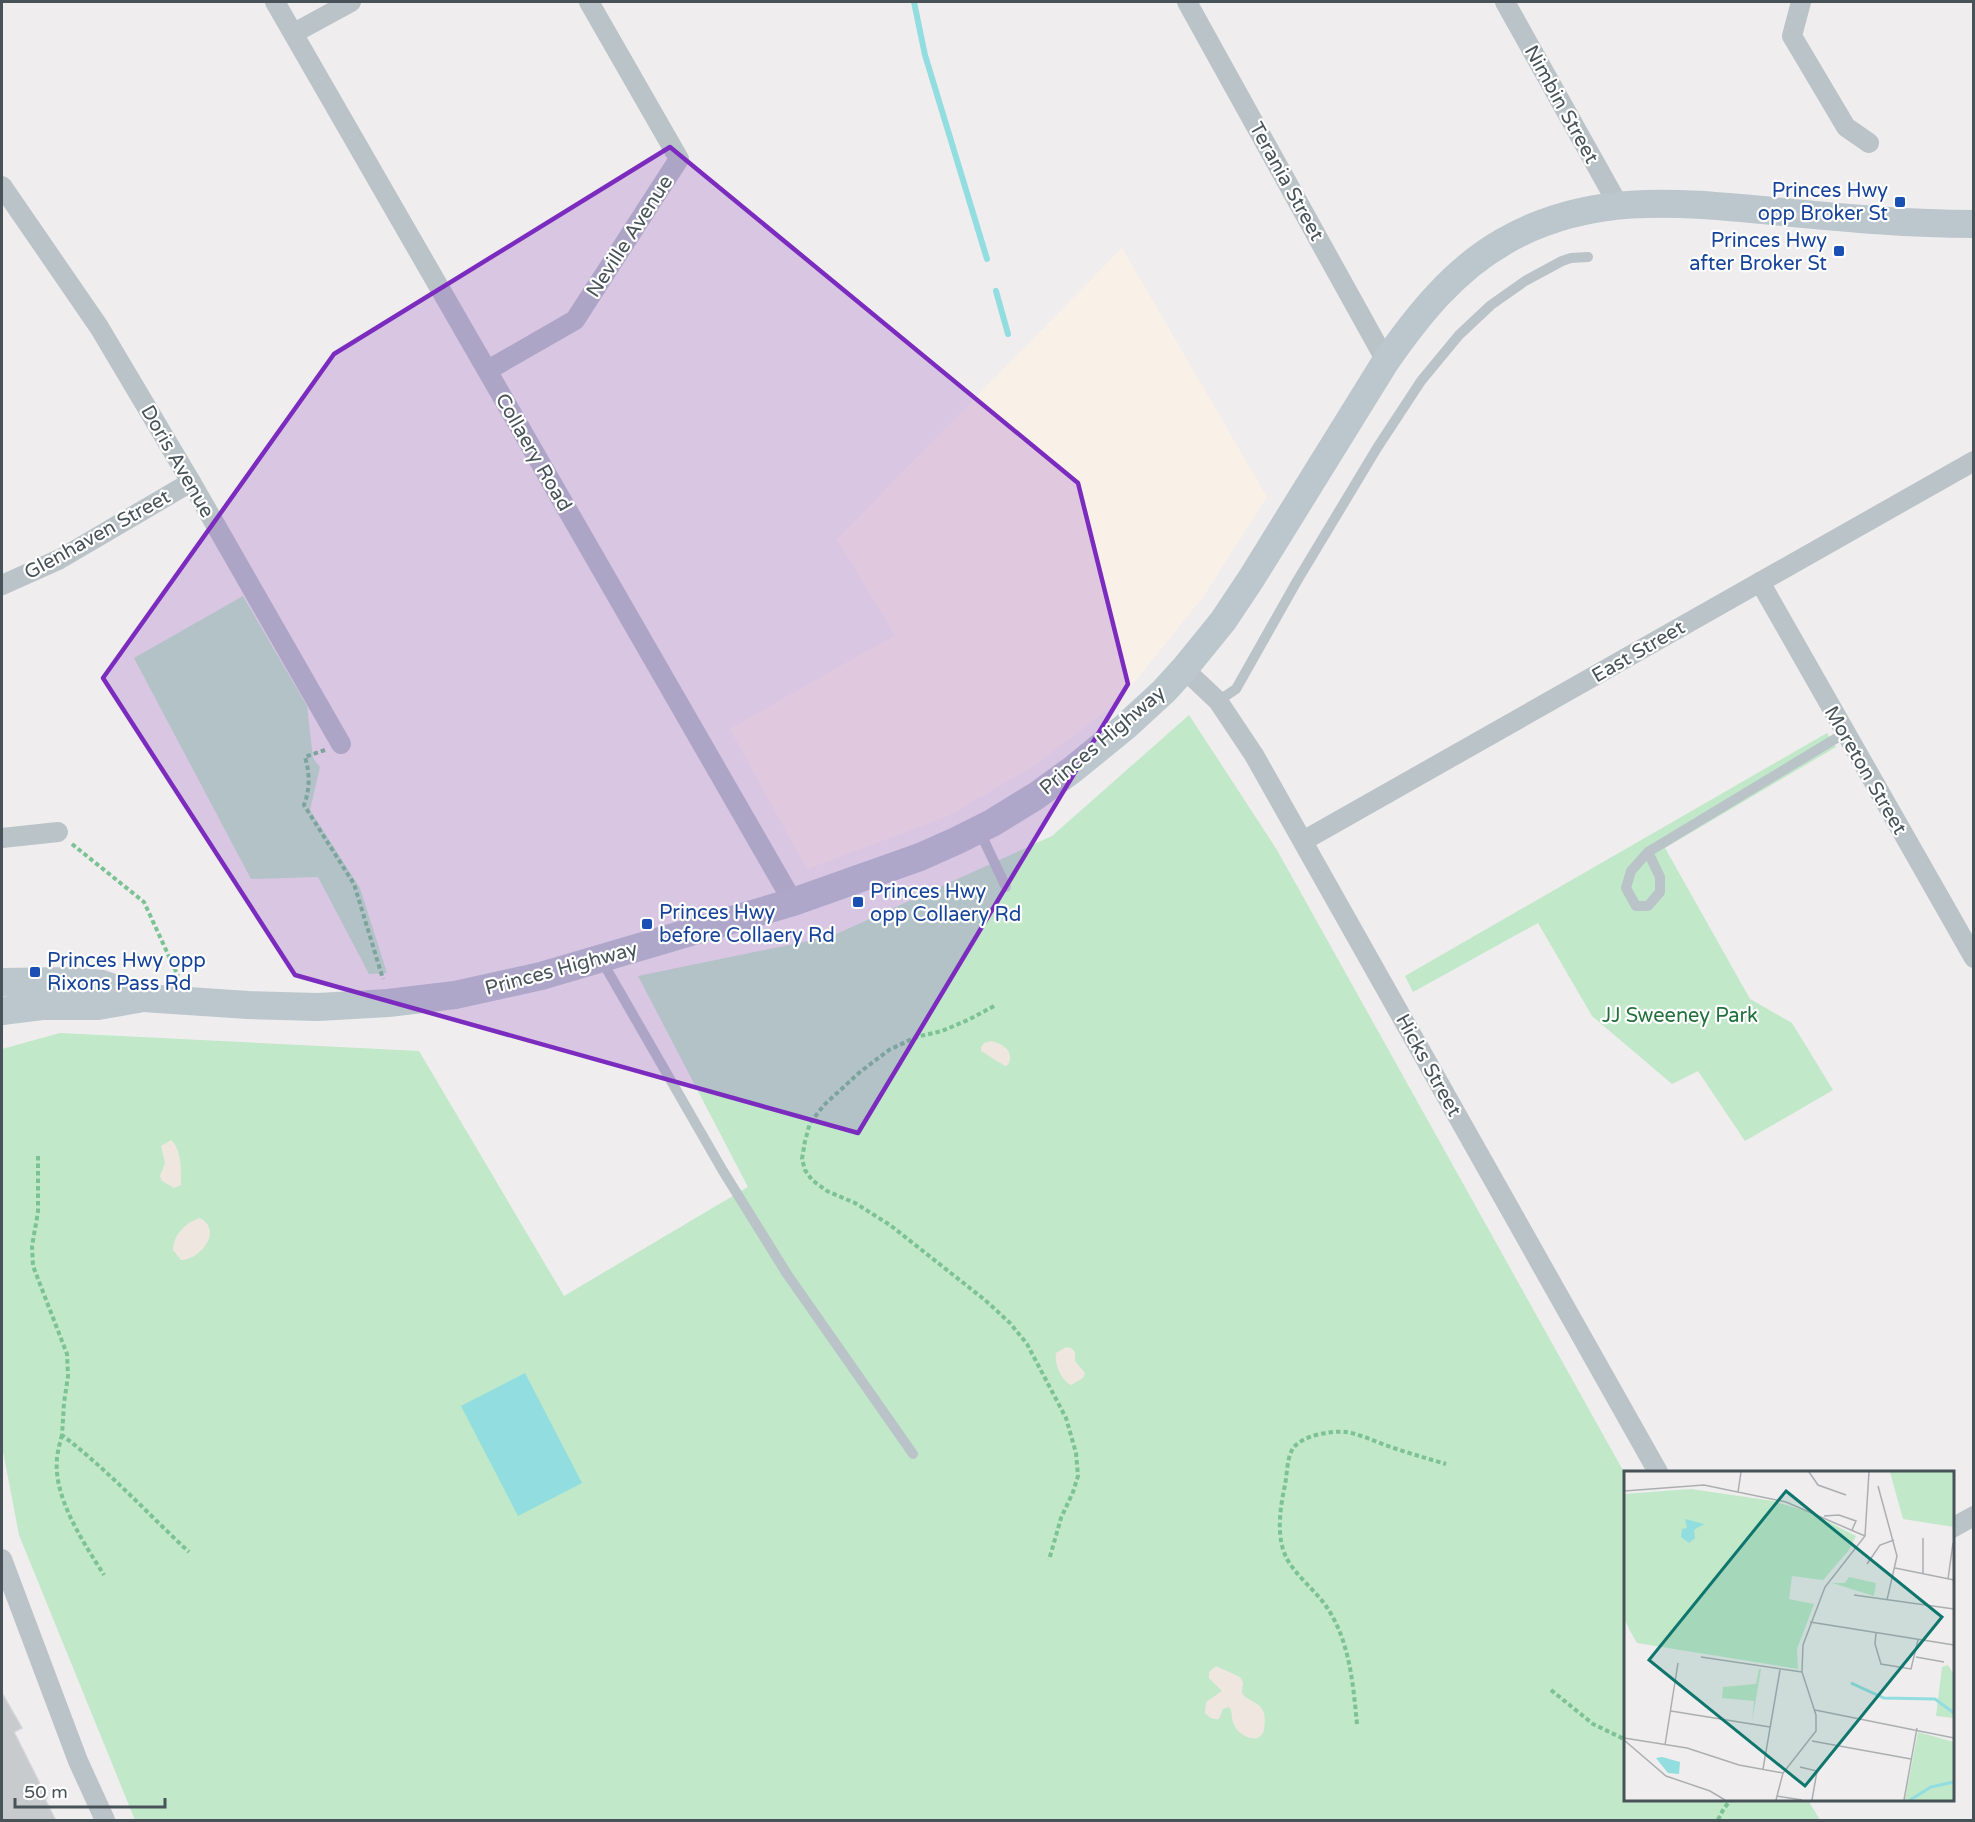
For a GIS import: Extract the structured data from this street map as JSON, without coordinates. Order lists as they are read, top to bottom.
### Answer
{
  "streets": {
    "main road": ["Princes Highway"],
    "street": [
      "Nimbin Street",
      "Terania Street",
      "Neville Avenue",
      "Collaery Road",
      "Doris Avenue",
      "Glenhaven Street",
      "East Street",
      "Moreton Street",
      "Hicks Street"
    ]
  },
  "crossings": [
    ["Nimbin Street", "Princes Highway"],
    ["Terania Street", "Princes Highway"],
    ["Neville Avenue", "Collaery Road"],
    ["Collaery Road", "Princes Highway"],
    ["Doris Avenue", "Glenhaven Street"],
    ["East Street", "Moreton Street"],
    ["East Street", "Hicks Street"],
    ["Princes Highway", "Hicks Street"]
  ],
  "parks": ["JJ Sweeney Park"],
  "places": {
    "transit": [
      "Princes Hwy opp Broker St",
      "Princes Hwy after Broker St",
      "Princes Hwy opp Collaery Rd",
      "Princes Hwy before Collaery Rd",
      "Princes Hwy opp Rixons Pass Rd"
    ]
  },
  "scale_bar": "50 m"
}
